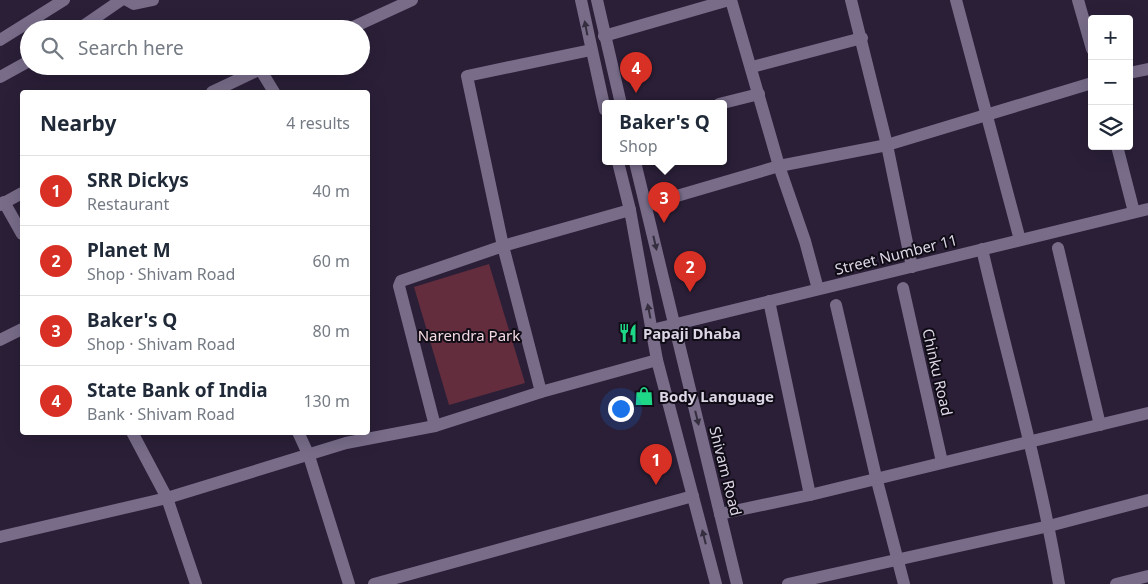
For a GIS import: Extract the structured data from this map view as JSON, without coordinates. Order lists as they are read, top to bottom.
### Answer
{
  "streets": {
    "street": ["Street Number 11", "Chinku Road", "Shivam Road"]
  },
  "crossings": [
    ["Street Number 11", "Shivam Road"]
  ],
  "parks": ["Narendra Park"],
  "places": {
    "restaurant": ["Papaji Dhaba"],
    "shop": ["Body Language"]
  },
  "page": {
    "map_buttons": ["+", "−"],
    "search": "Search here",
    "pins": [
      "4",
      "3",
      "2",
      "1"
    ],
    "heading": ["Nearby", "4 results"],
    "popup": ["Baker's Q", "Shop"],
    "list": [
      {
        "mark": "1",
        "name": "SRR Dickys",
        "note": "Restaurant",
        "value": "40 m"
      },
      {
        "mark": "2",
        "name": "Planet M",
        "note": "Shop · Shivam Road",
        "value": "60 m"
      },
      {
        "mark": "3",
        "name": "Baker's Q",
        "note": "Shop · Shivam Road",
        "value": "80 m"
      },
      {
        "mark": "4",
        "name": "State Bank of India",
        "note": "Bank · Shivam Road",
        "value": "130 m"
      }
    ]
  }
}
